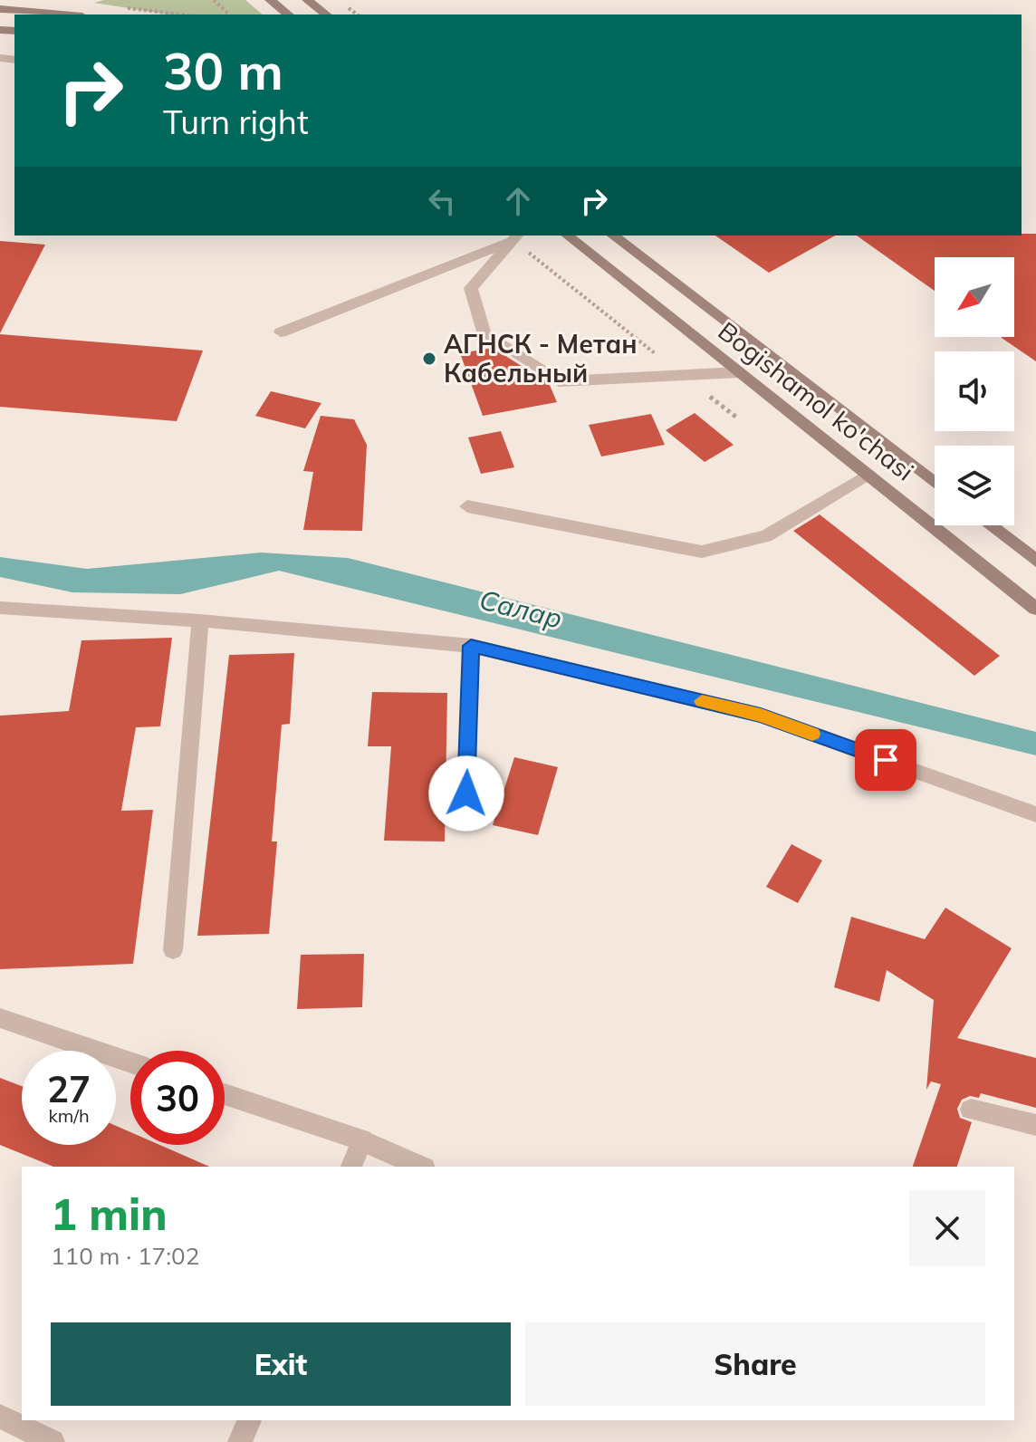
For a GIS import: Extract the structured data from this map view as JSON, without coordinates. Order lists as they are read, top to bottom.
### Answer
{
  "streets": {
    "main road": ["Bogishamol ko'chasi"]
  },
  "water": ["Салар"],
  "places": ["АГНСК - Метан Кабельный"],
  "north": "bottom left",
  "page": {
    "turn": ["30 m", "Turn right"],
    "speed": "27 km/h",
    "limit": "30",
    "heading": ["1 min", "110 m · 17:02"],
    "buttons": ["Exit", "Share"]
  }
}
